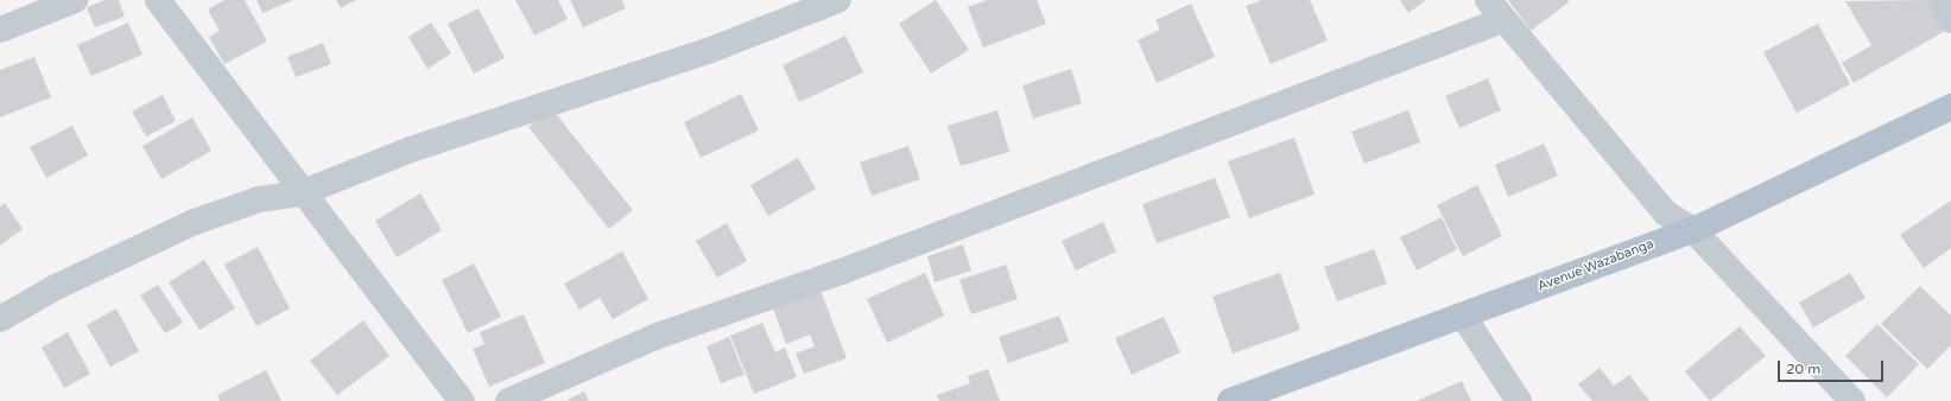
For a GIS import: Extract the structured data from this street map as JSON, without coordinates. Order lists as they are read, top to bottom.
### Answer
{
  "streets": {
    "main road": ["Avenue Wazabanga"]
  },
  "scale_bar": "20 m"
}
